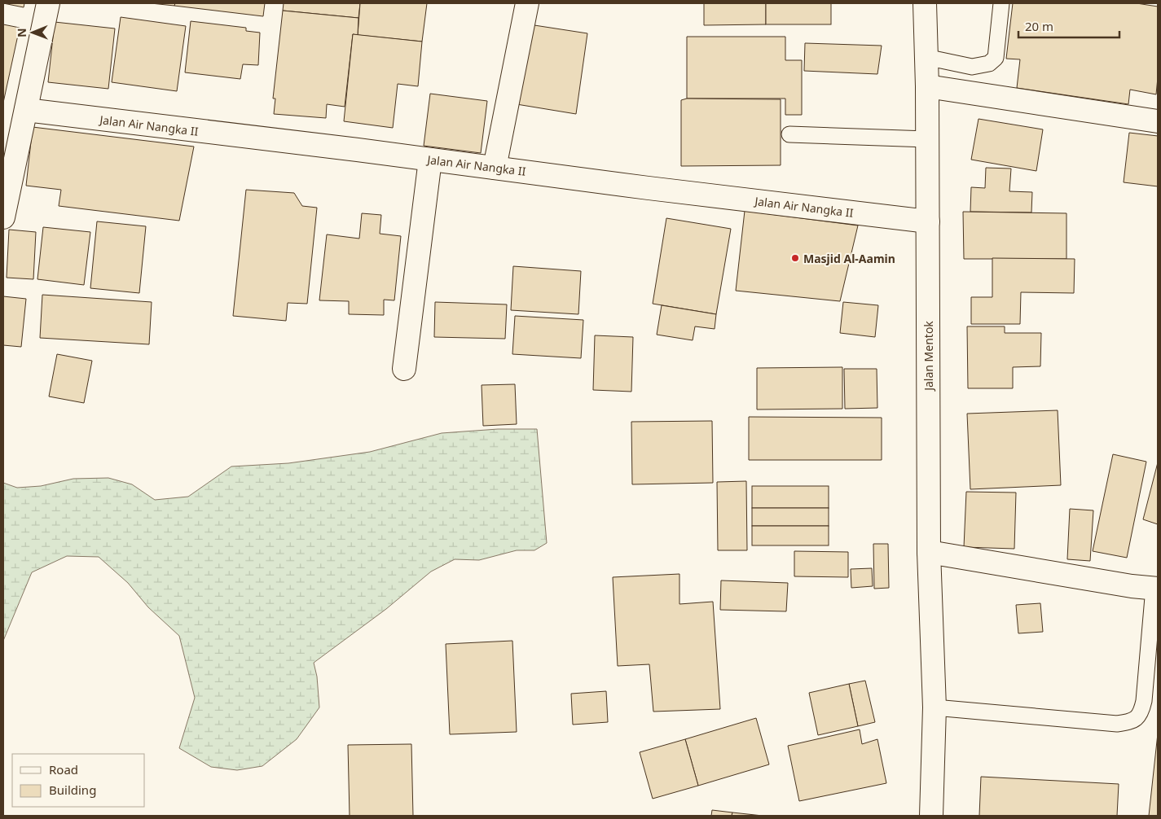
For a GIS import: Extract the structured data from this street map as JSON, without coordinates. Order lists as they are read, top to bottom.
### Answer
{
  "streets": {
    "main road": ["Jalan Air Nangka II", "Jalan Mentok"]
  },
  "crossings": [
    ["Jalan Air Nangka II", "Jalan Mentok"]
  ],
  "places": ["Masjid Al-Aamin"],
  "legend": ["Road", "Building"],
  "scale_bar": "20 m",
  "north": "left"
}
